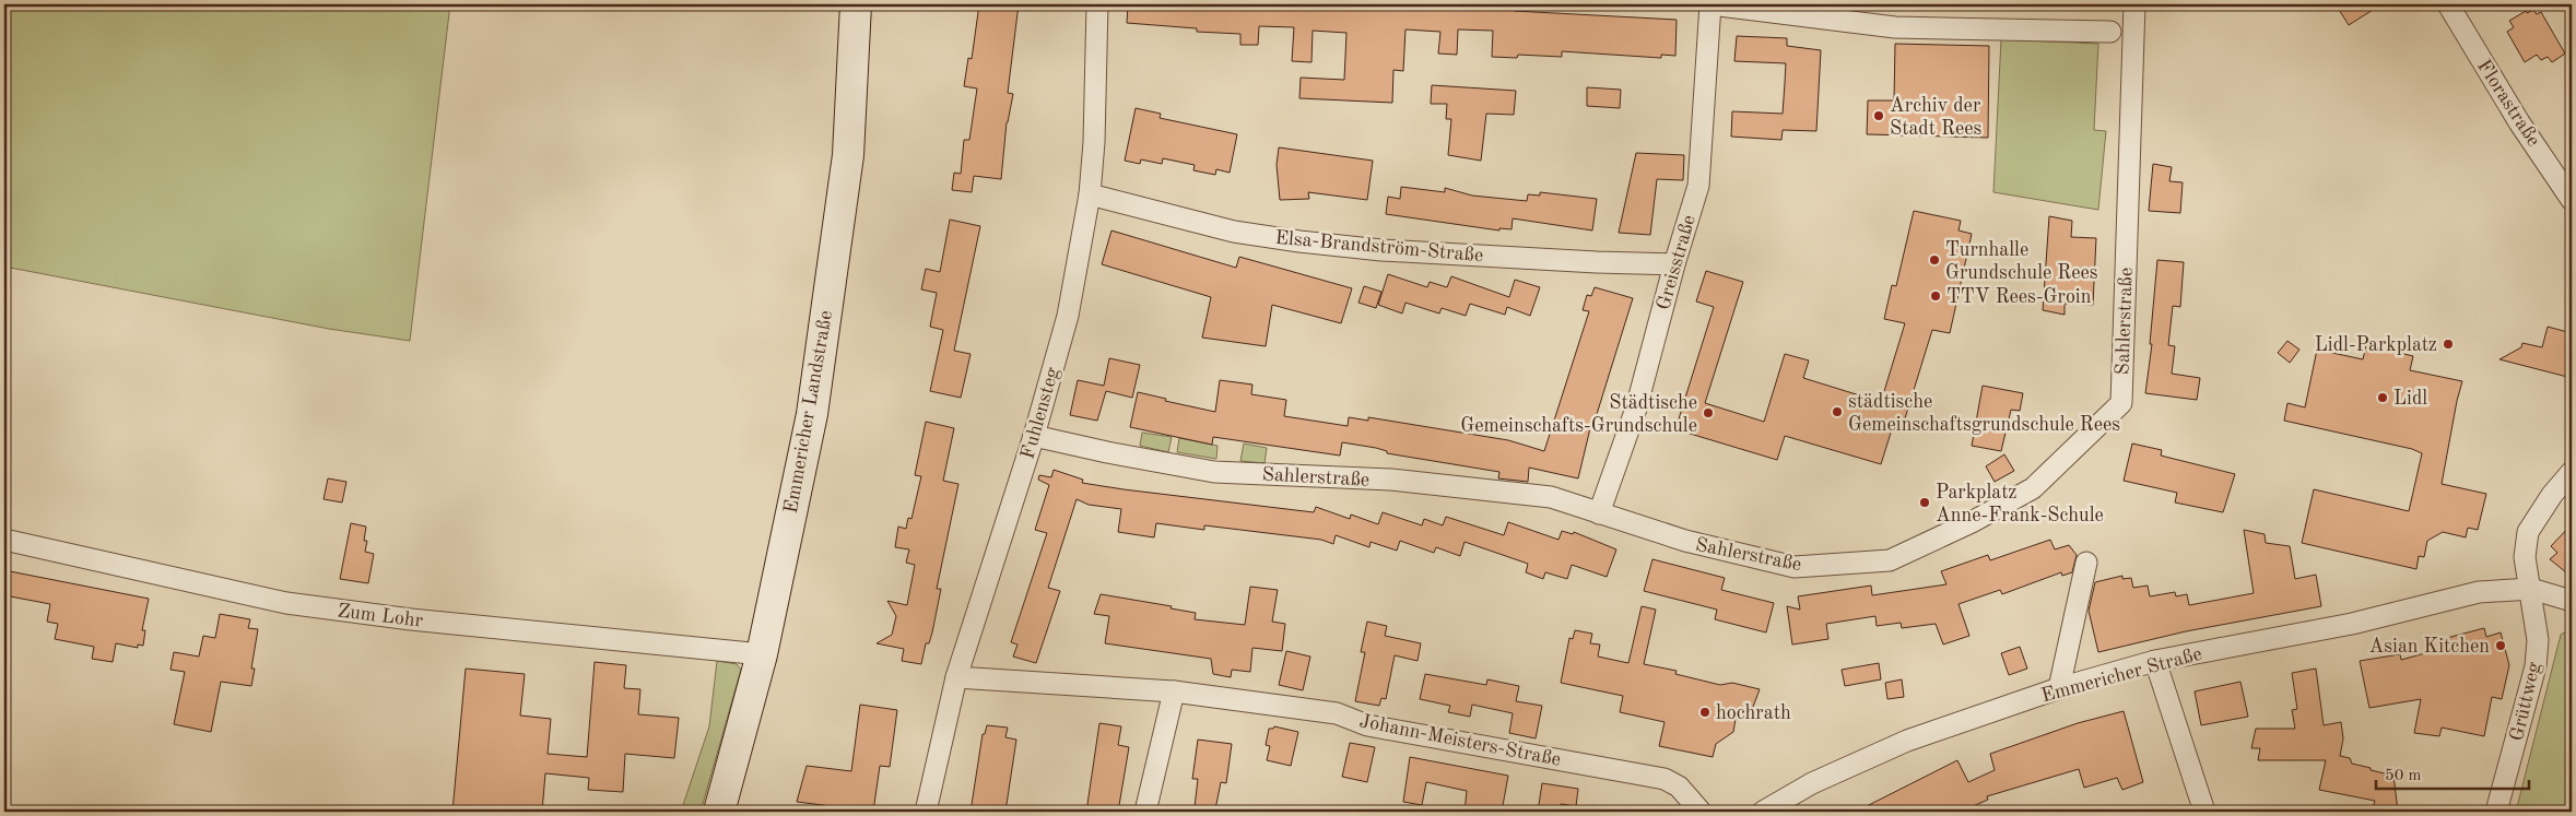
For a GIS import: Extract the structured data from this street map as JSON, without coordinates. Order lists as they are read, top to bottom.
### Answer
{
  "streets": {
    "main road": ["Emmericher Landstraße"],
    "street": [
      "Florastraße",
      "Elsa-Brandström-Straße",
      "Greisstraße",
      "Sahlerstraße",
      "Fuhlensteg",
      "Zum Lohr",
      "Emmericher Straße",
      "Grüttweg",
      "Johann-Meisters-Straße"
    ]
  },
  "crossings": [
    ["Elsa-Brandström-Straße", "Greisstraße"],
    ["Elsa-Brandström-Straße", "Fuhlensteg"],
    ["Greisstraße", "Sahlerstraße"],
    ["Sahlerstraße", "Fuhlensteg"],
    ["Emmericher Landstraße", "Zum Lohr"],
    ["Fuhlensteg", "Johann-Meisters-Straße"],
    ["Emmericher Straße", "Grüttweg"]
  ],
  "places": [
    "Archiv der Stadt Rees",
    "Turnhalle Grundschule Rees",
    "TTV Rees-Groin",
    "Lidl-Parkplatz",
    "Lidl",
    "städtische Gemeinschaftsgrundschule Rees",
    "Städtische Gemeinschafts-Grundschule",
    "Parkplatz Anne-Frank-Schule",
    "Asian Kitchen",
    "hochrath"
  ],
  "scale_bar": "50 m"
}
